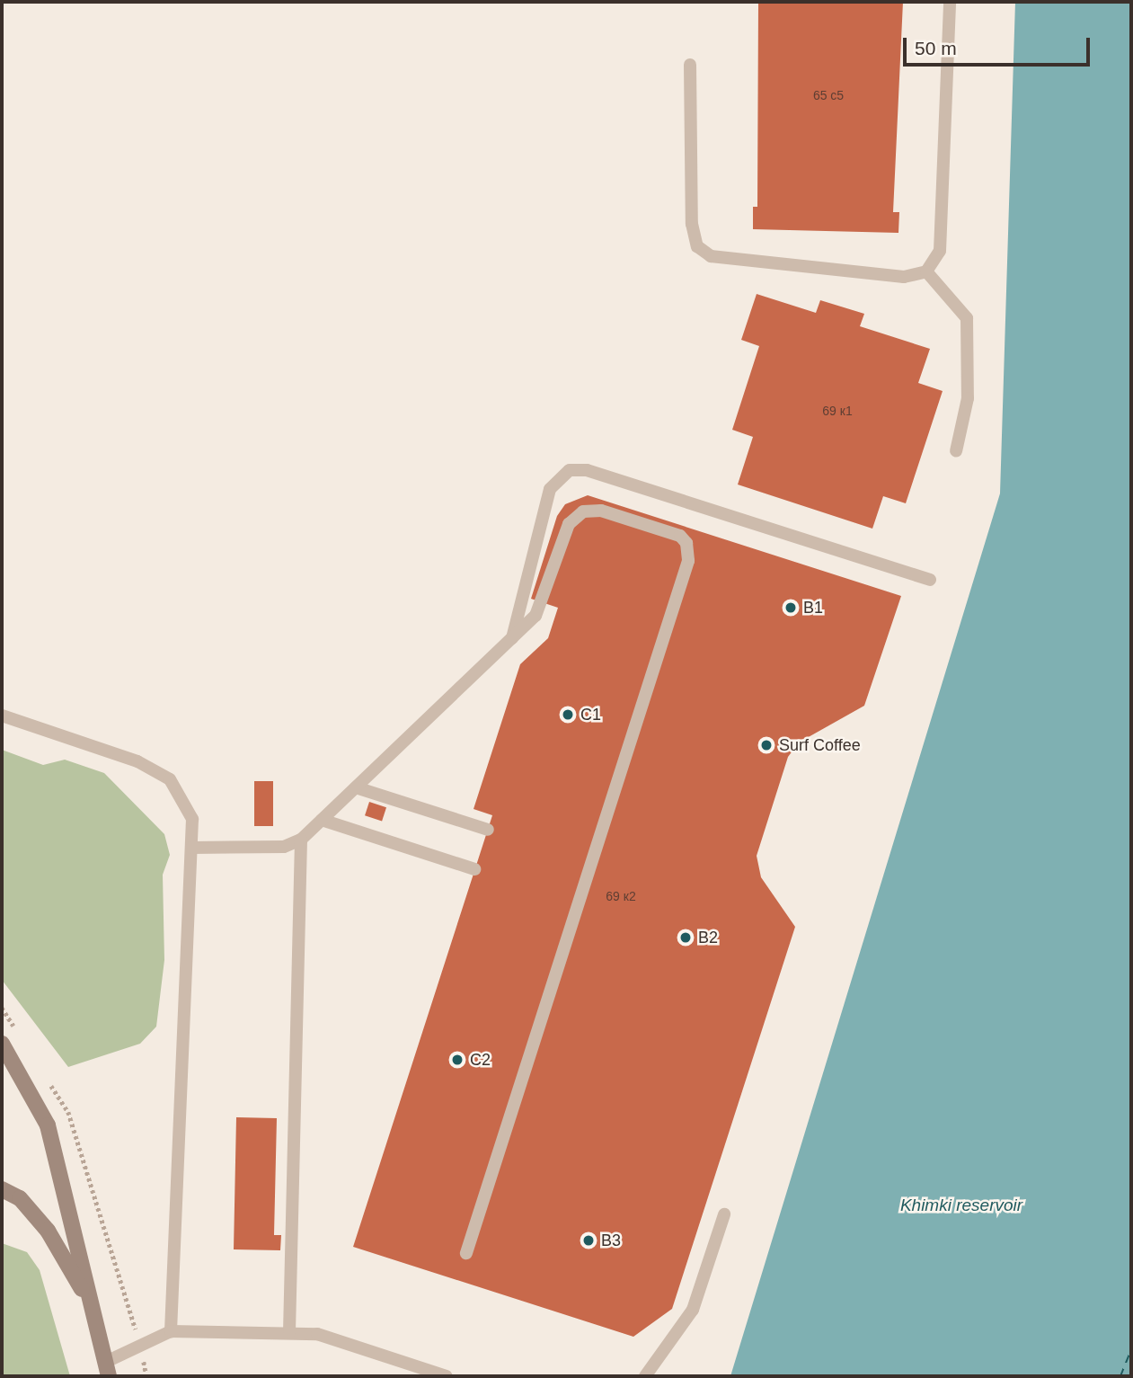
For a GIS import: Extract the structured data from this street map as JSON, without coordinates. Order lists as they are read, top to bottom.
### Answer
{
  "water": ["Khimki reservoir"],
  "places": [
    "B1",
    "C1",
    "Surf Coffee",
    "B2",
    "C2",
    "B3"
  ],
  "house_numbers": ["65 с5", "69 к1", "69 к2"],
  "scale_bar": "50 m"
}
